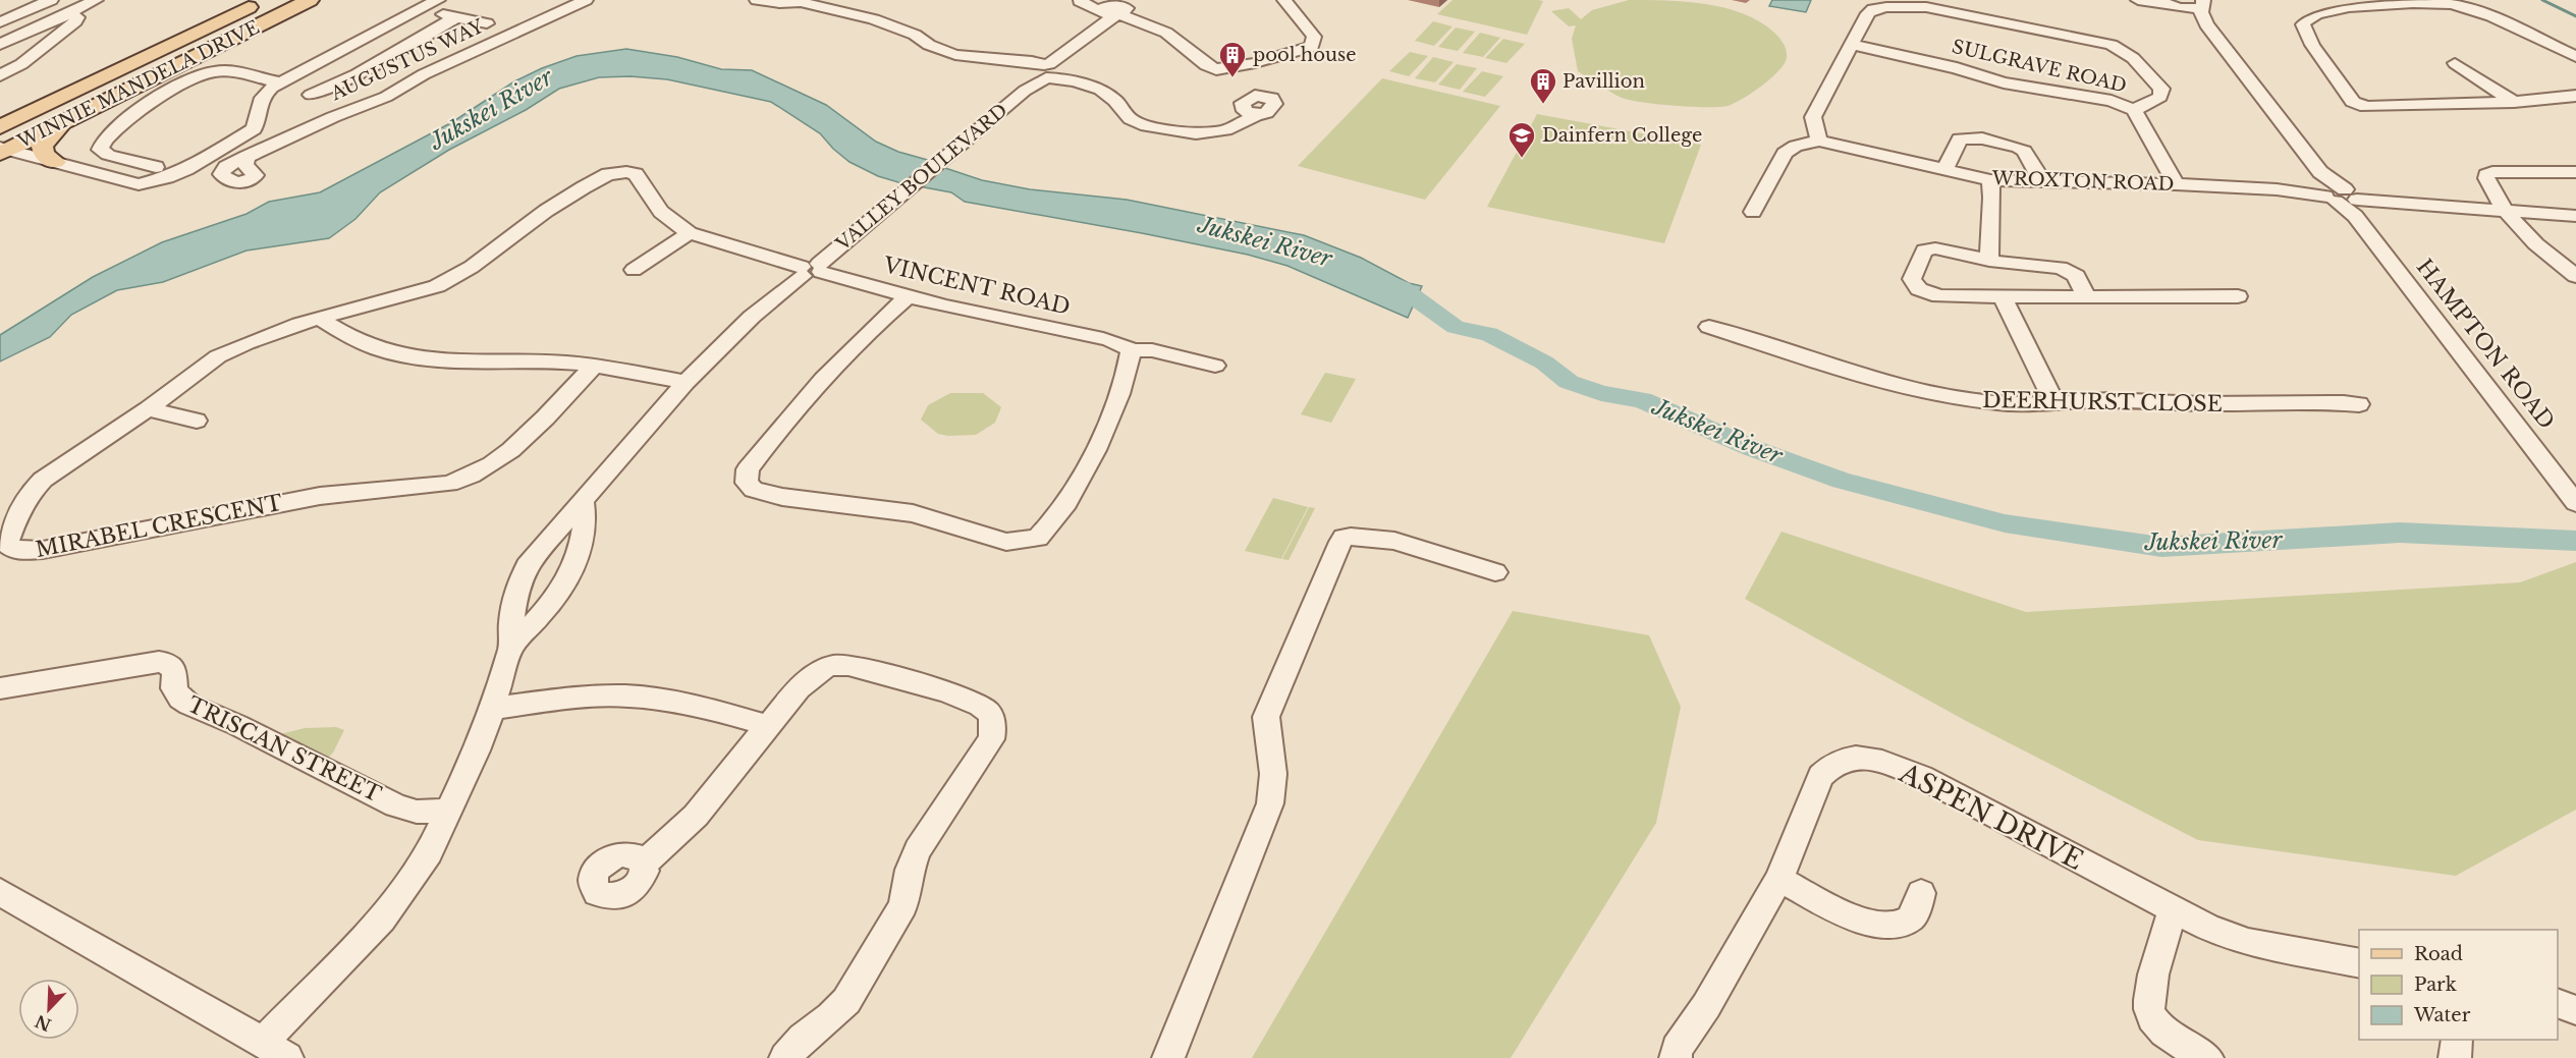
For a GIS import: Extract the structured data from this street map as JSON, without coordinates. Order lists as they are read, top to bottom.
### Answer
{
  "streets": {
    "main road": ["WINNIE MANDELA DRIVE"],
    "street": [
      "AUGUSTUS WAY",
      "SULGRAVE ROAD",
      "VALLEY BOULEVARD",
      "WROXTON ROAD",
      "VINCENT ROAD",
      "HAMPTON ROAD",
      "DEERHURST CLOSE",
      "MIRABEL CRESCENT",
      "TRISCAN STREET",
      "ASPEN DRIVE"
    ]
  },
  "crossings": [
    ["SULGRAVE ROAD", "WROXTON ROAD"],
    ["VALLEY BOULEVARD", "VINCENT ROAD"],
    ["VALLEY BOULEVARD", "TRISCAN STREET"],
    ["WROXTON ROAD", "HAMPTON ROAD"],
    ["VINCENT ROAD", "MIRABEL CRESCENT"]
  ],
  "water": ["Jukskei River"],
  "places": {
    "building": ["pool house", "Pavillion"],
    "school or university": ["Dainfern College"]
  },
  "legend": ["Road", "Park", "Water"],
  "north": "bottom left"
}
